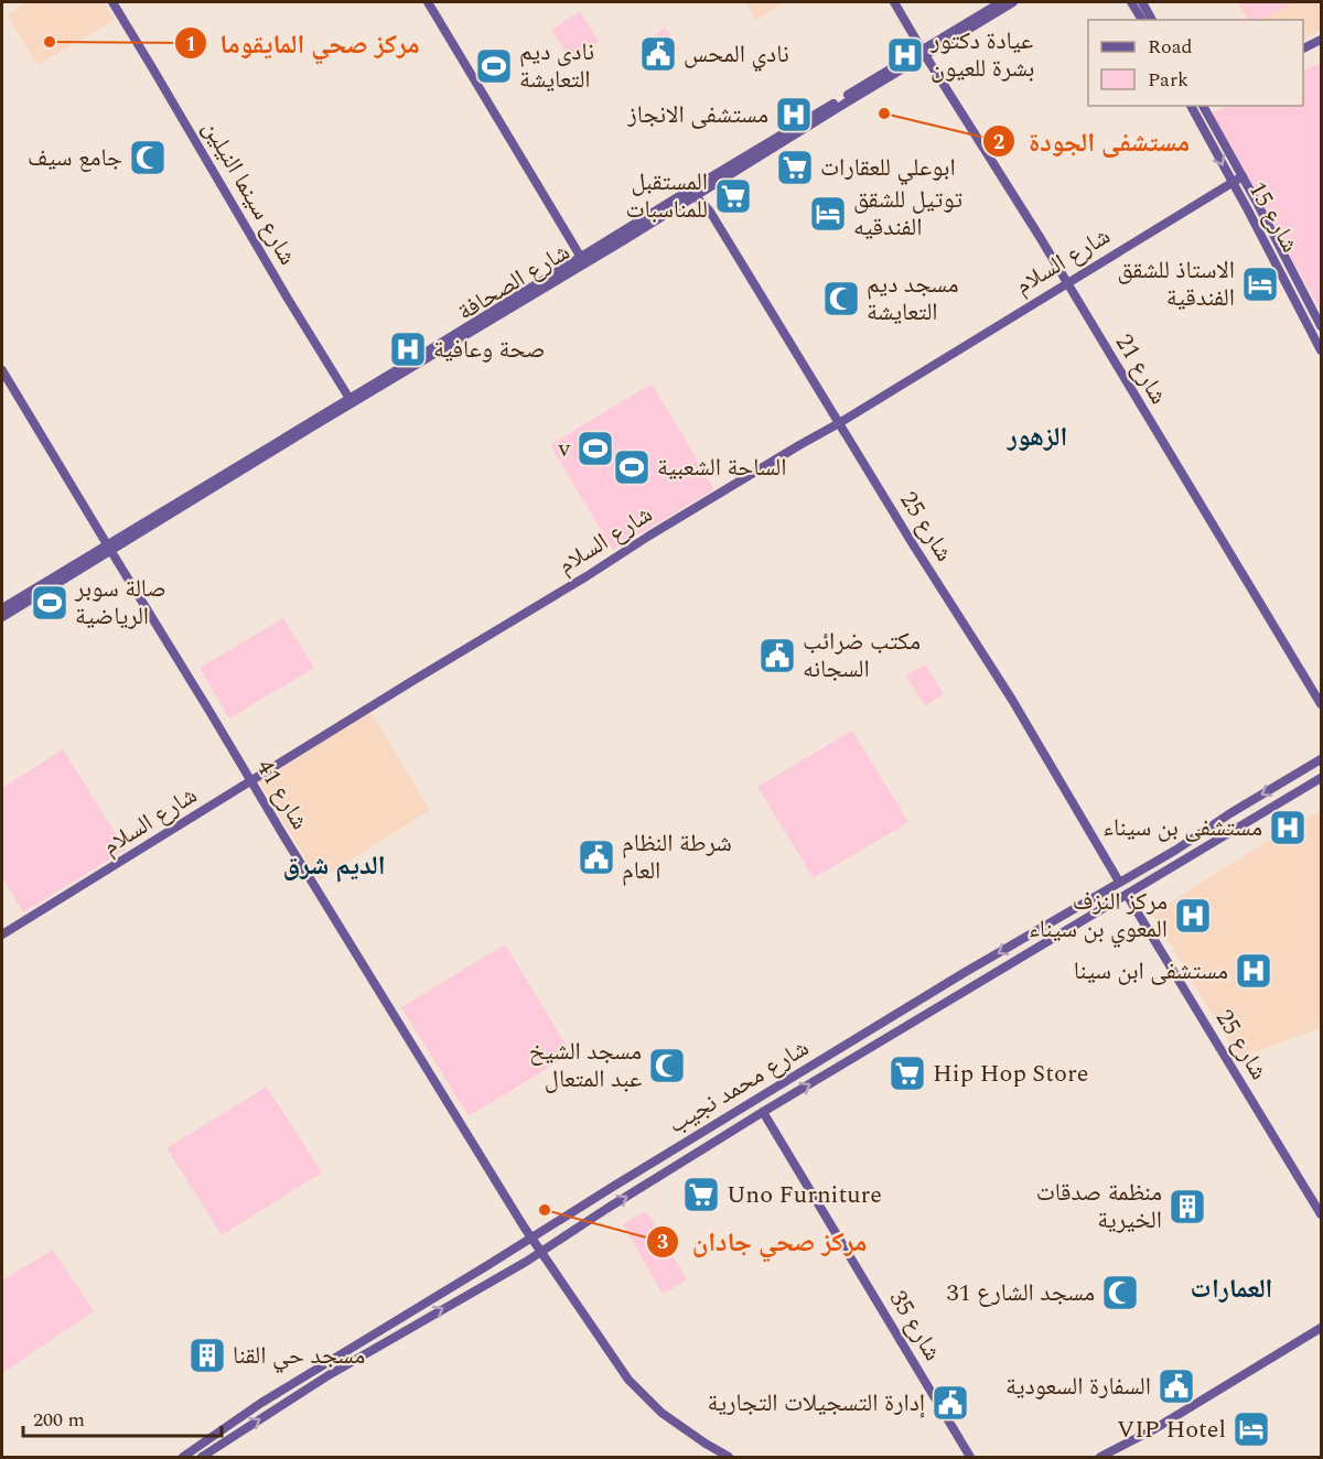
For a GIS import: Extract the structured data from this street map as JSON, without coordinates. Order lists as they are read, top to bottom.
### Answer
{
  "streets": {
    "street": [
      "شارع سينما النيلين",
      "شارع 15",
      "شارع السلام",
      "شارع الصحافة",
      "شارع 21",
      "شارع 25",
      "شارع 41",
      "شارع محمد نجيب",
      "شارع 35"
    ]
  },
  "crossings": [
    ["شارع سينما النيلين", "شارع الصحافة"],
    ["شارع 15", "شارع السلام"],
    ["شارع السلام", "شارع 21"],
    ["شارع السلام", "شارع 25"],
    ["شارع السلام", "شارع 41"],
    ["شارع الصحافة", "شارع 21"],
    ["شارع الصحافة", "شارع 25"],
    ["شارع الصحافة", "شارع 41"],
    ["شارع 25", "شارع محمد نجيب"],
    ["شارع 41", "شارع محمد نجيب"],
    ["شارع محمد نجيب", "شارع 35"]
  ],
  "districts": ["الزهور", "الديم شرق", "العمارات"],
  "places": {
    "other": ["مركز صحي المايقوما", "مستشفى الجودة", "مركز صحي جادان"],
    "public building": [
      "نادي المحس",
      "مكتب ضرائب السجانه",
      "شرطة النظام العام",
      "السفارة السعودية",
      "إدارة التسجيلات التجارية"
    ],
    "hospital": [
      "عيادة دكتور بشرة للعيون",
      "مستشفى الانجاز",
      "صحة وعافية",
      "مستشفى بن سيناء",
      "مركز النزف المعوي بن سيناء",
      "مستشفى ابن سينا"
    ],
    "sports": [
      "نادى ديم التعايشة",
      "v",
      "الساحة الشعبية",
      "صالة سوبر الرياضية"
    ],
    "mosque": [
      "جامع سيف",
      "مسجد ديم التعايشة",
      "مسجد الشيخ عبد المتعال",
      "مسجد الشارع 31"
    ],
    "supermarket": [
      "ابوعلي للعقارات",
      "المستقبل للمناسبات",
      "Hip Hop Store",
      "Uno Furniture"
    ],
    "hotel": ["توتيل للشقق الفندقيه", "الاستاذ للشقق الفندقية", "VIP Hotel"],
    "building": ["منظمة صدقات الخيرية", "مسجد حي القنا"]
  },
  "legend": ["Road", "Park"],
  "scale_bar": "200 m"
}
